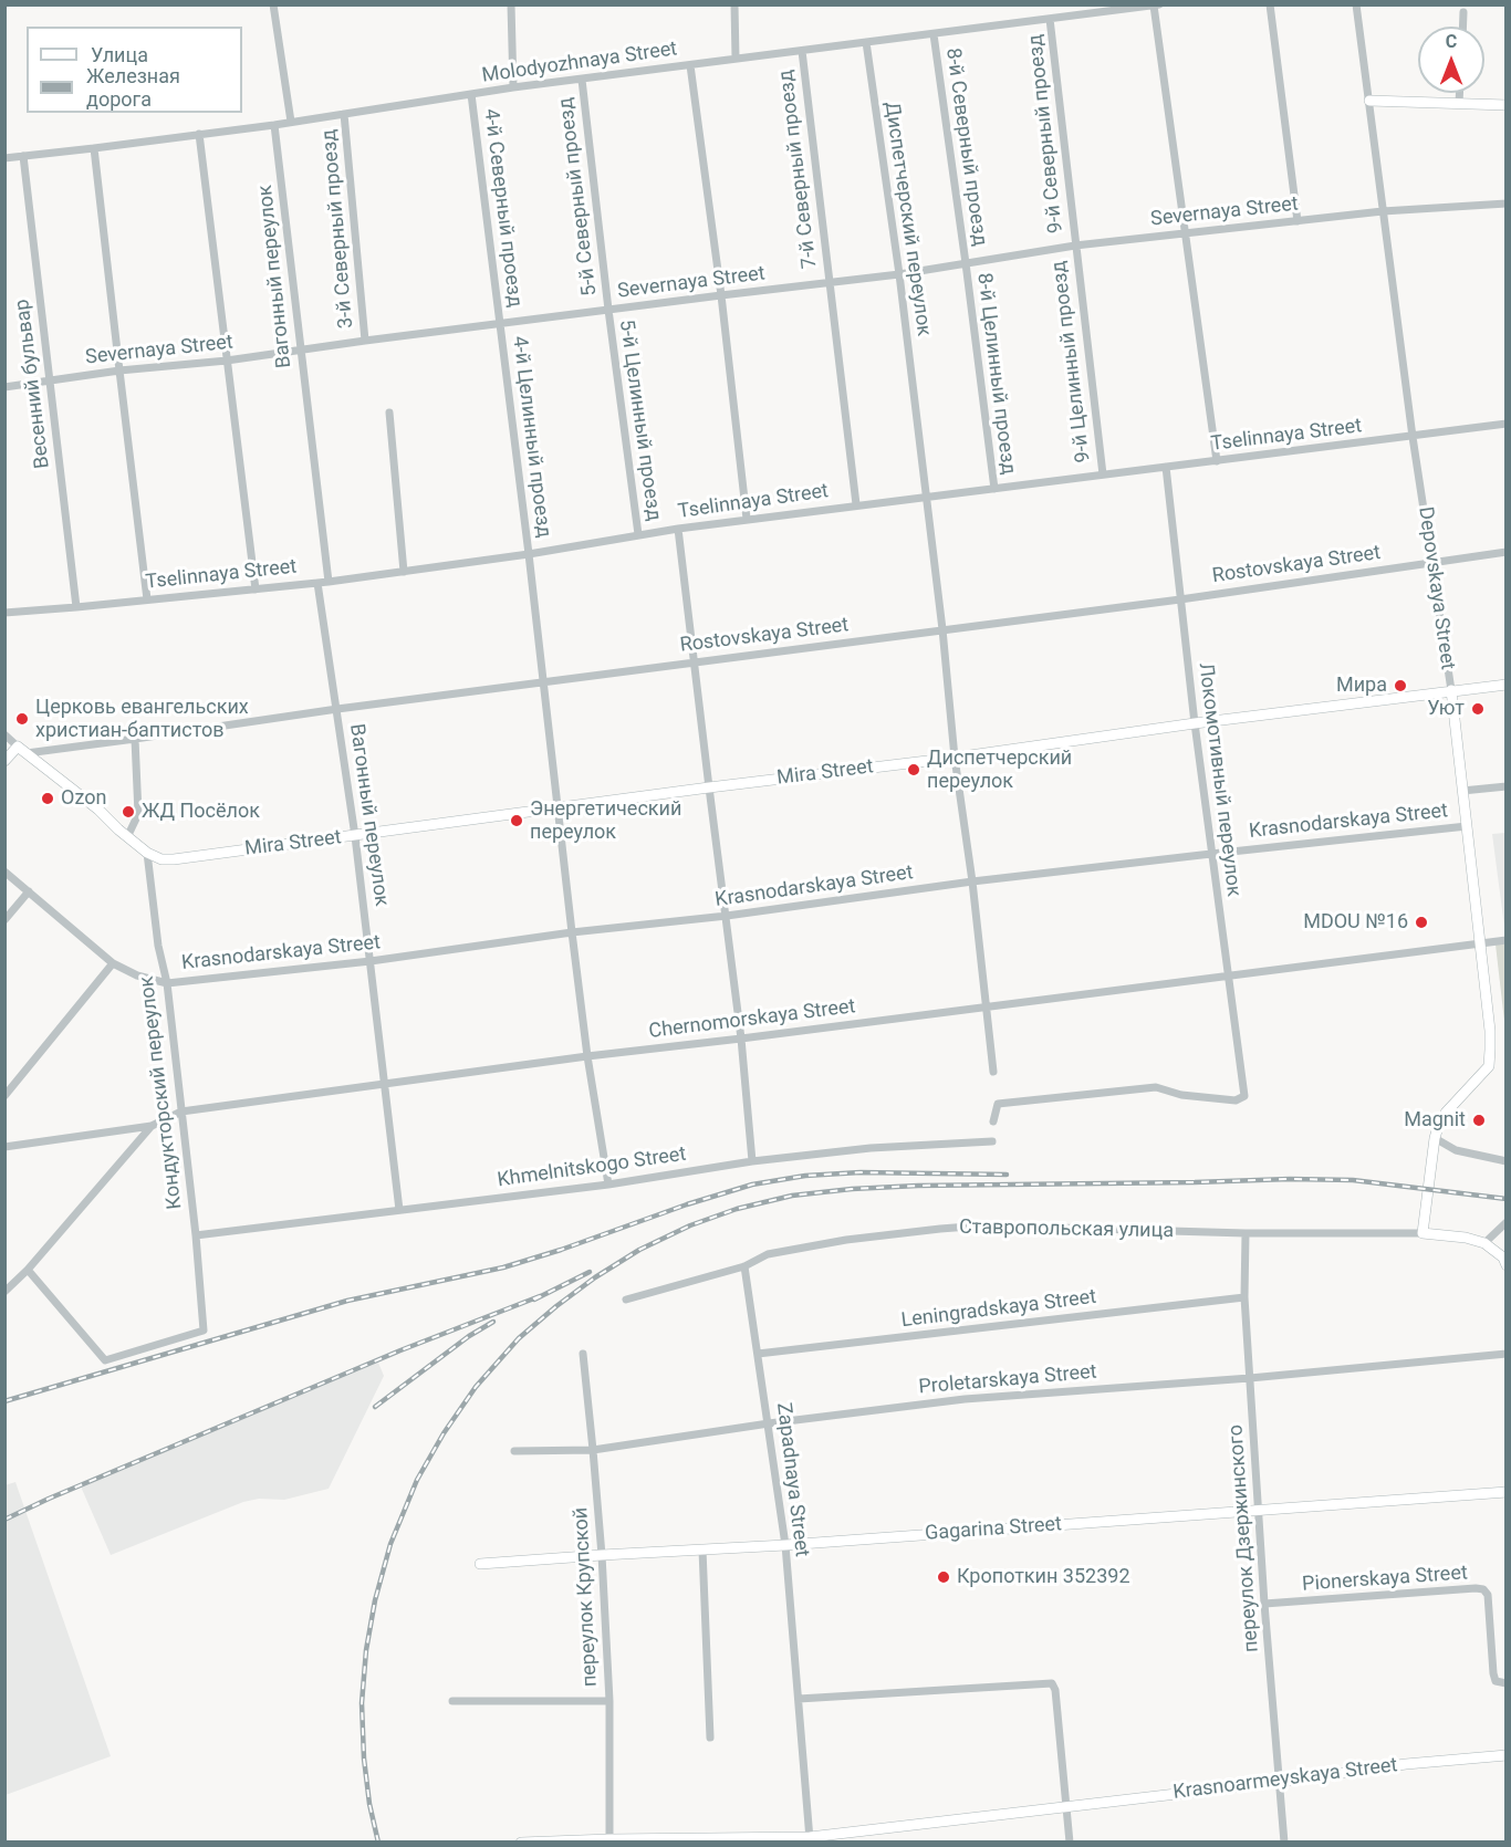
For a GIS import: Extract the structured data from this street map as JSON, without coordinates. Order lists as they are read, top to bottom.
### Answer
{
  "streets": {
    "street": [
      "Molodyozhnaya Street",
      "9-й Северный проезд",
      "8-й Северный проезд",
      "7-й Северный проезд",
      "5-й Северный проезд",
      "4-й Северный проезд",
      "Severnaya Street",
      "Диспетчерский переулок",
      "3-й Северный проезд",
      "Вагонный переулок",
      "9-й Целинный проезд",
      "8-й Целинный проезд",
      "Весенний бульвар",
      "5-й Целинный проезд",
      "Tselinnaya Street",
      "4-й Целинный проезд",
      "Rostovskaya Street",
      "Depovskaya Street",
      "Mira Street",
      "Локомотивный переулок",
      "Krasnodarskaya Street",
      "Chernomorskaya Street",
      "Кондукторский переулок",
      "Khmelnitskogo Street",
      "Ставропольская улица",
      "Leningradskaya Street",
      "Proletarskaya Street",
      "Zapadnaya Street",
      "Gagarina Street",
      "переулок Дзержинского",
      "Pionerskaya Street",
      "переулок Крупской",
      "Krasnoarmeyskaya Street"
    ]
  },
  "crossings": [
    ["Molodyozhnaya Street", "9-й Северный проезд"],
    ["Molodyozhnaya Street", "8-й Северный проезд"],
    ["Molodyozhnaya Street", "7-й Северный проезд"],
    ["Molodyozhnaya Street", "5-й Северный проезд"],
    ["Molodyozhnaya Street", "4-й Северный проезд"],
    ["Molodyozhnaya Street", "Диспетчерский переулок"],
    ["Molodyozhnaya Street", "3-й Северный проезд"],
    ["Molodyozhnaya Street", "Вагонный переулок"],
    ["Molodyozhnaya Street", "Весенний бульвар"],
    ["9-й Северный проезд", "Severnaya Street"],
    ["9-й Северный проезд", "9-й Целинный проезд"],
    ["8-й Северный проезд", "Severnaya Street"],
    ["8-й Северный проезд", "8-й Целинный проезд"],
    ["7-й Северный проезд", "Severnaya Street"],
    ["7-й Северный проезд", "Tselinnaya Street"],
    ["5-й Северный проезд", "Severnaya Street"],
    ["5-й Северный проезд", "5-й Целинный проезд"],
    ["4-й Северный проезд", "Severnaya Street"],
    ["4-й Северный проезд", "4-й Целинный проезд"],
    ["Severnaya Street", "Диспетчерский переулок"],
    ["Severnaya Street", "3-й Северный проезд"],
    ["Severnaya Street", "Вагонный переулок"],
    ["Severnaya Street", "9-й Целинный проезд"],
    ["Severnaya Street", "8-й Целинный проезд"],
    ["Severnaya Street", "Весенний бульвар"],
    ["Severnaya Street", "5-й Целинный проезд"],
    ["Severnaya Street", "4-й Целинный проезд"],
    ["Severnaya Street", "Depovskaya Street"],
    ["Диспетчерский переулок", "Tselinnaya Street"],
    ["Диспетчерский переулок", "Rostovskaya Street"],
    ["Диспетчерский переулок", "Mira Street"],
    ["Диспетчерский переулок", "Krasnodarskaya Street"],
    ["Диспетчерский переулок", "Chernomorskaya Street"],
    ["Вагонный переулок", "Tselinnaya Street"],
    ["Вагонный переулок", "Rostovskaya Street"],
    ["Вагонный переулок", "Mira Street"],
    ["Вагонный переулок", "Krasnodarskaya Street"],
    ["Вагонный переулок", "Chernomorskaya Street"],
    ["Вагонный переулок", "Khmelnitskogo Street"],
    ["9-й Целинный проезд", "Tselinnaya Street"],
    ["8-й Целинный проезд", "Tselinnaya Street"],
    ["Весенний бульвар", "Tselinnaya Street"],
    ["5-й Целинный проезд", "Tselinnaya Street"],
    ["Tselinnaya Street", "4-й Целинный проезд"],
    ["Tselinnaya Street", "Depovskaya Street"],
    ["Tselinnaya Street", "Локомотивный переулок"],
    ["Rostovskaya Street", "Depovskaya Street"],
    ["Rostovskaya Street", "Локомотивный переулок"],
    ["Depovskaya Street", "Mira Street"],
    ["Depovskaya Street", "Krasnodarskaya Street"],
    ["Depovskaya Street", "Chernomorskaya Street"],
    ["Depovskaya Street", "Ставропольская улица"],
    ["Mira Street", "Локомотивный переулок"],
    ["Mira Street", "Кондукторский переулок"],
    ["Локомотивный переулок", "Krasnodarskaya Street"],
    ["Локомотивный переулок", "Chernomorskaya Street"],
    ["Krasnodarskaya Street", "Кондукторский переулок"],
    ["Chernomorskaya Street", "Кондукторский переулок"],
    ["Кондукторский переулок", "Khmelnitskogo Street"],
    ["Ставропольская улица", "Zapadnaya Street"],
    ["Ставропольская улица", "переулок Дзержинского"],
    ["Leningradskaya Street", "Zapadnaya Street"],
    ["Leningradskaya Street", "переулок Дзержинского"],
    ["Proletarskaya Street", "Zapadnaya Street"],
    ["Proletarskaya Street", "переулок Дзержинского"],
    ["Proletarskaya Street", "переулок Крупской"],
    ["Zapadnaya Street", "Gagarina Street"],
    ["Zapadnaya Street", "Krasnoarmeyskaya Street"],
    ["Gagarina Street", "переулок Дзержинского"],
    ["Gagarina Street", "переулок Крупской"],
    ["переулок Дзержинского", "Pionerskaya Street"],
    ["переулок Дзержинского", "Krasnoarmeyskaya Street"],
    ["переулок Крупской", "Krasnoarmeyskaya Street"]
  ],
  "places": [
    "Мира",
    "Уют",
    "Церковь евангельских христиан-баптистов",
    "Диспетчерский переулок",
    "Ozon",
    "ЖД Посёлок",
    "Энергетический переулок",
    "MDOU №16",
    "Magnit",
    "Кропоткин 352392"
  ],
  "legend": ["Улица", "Железная дорога"],
  "north": "top"
}
